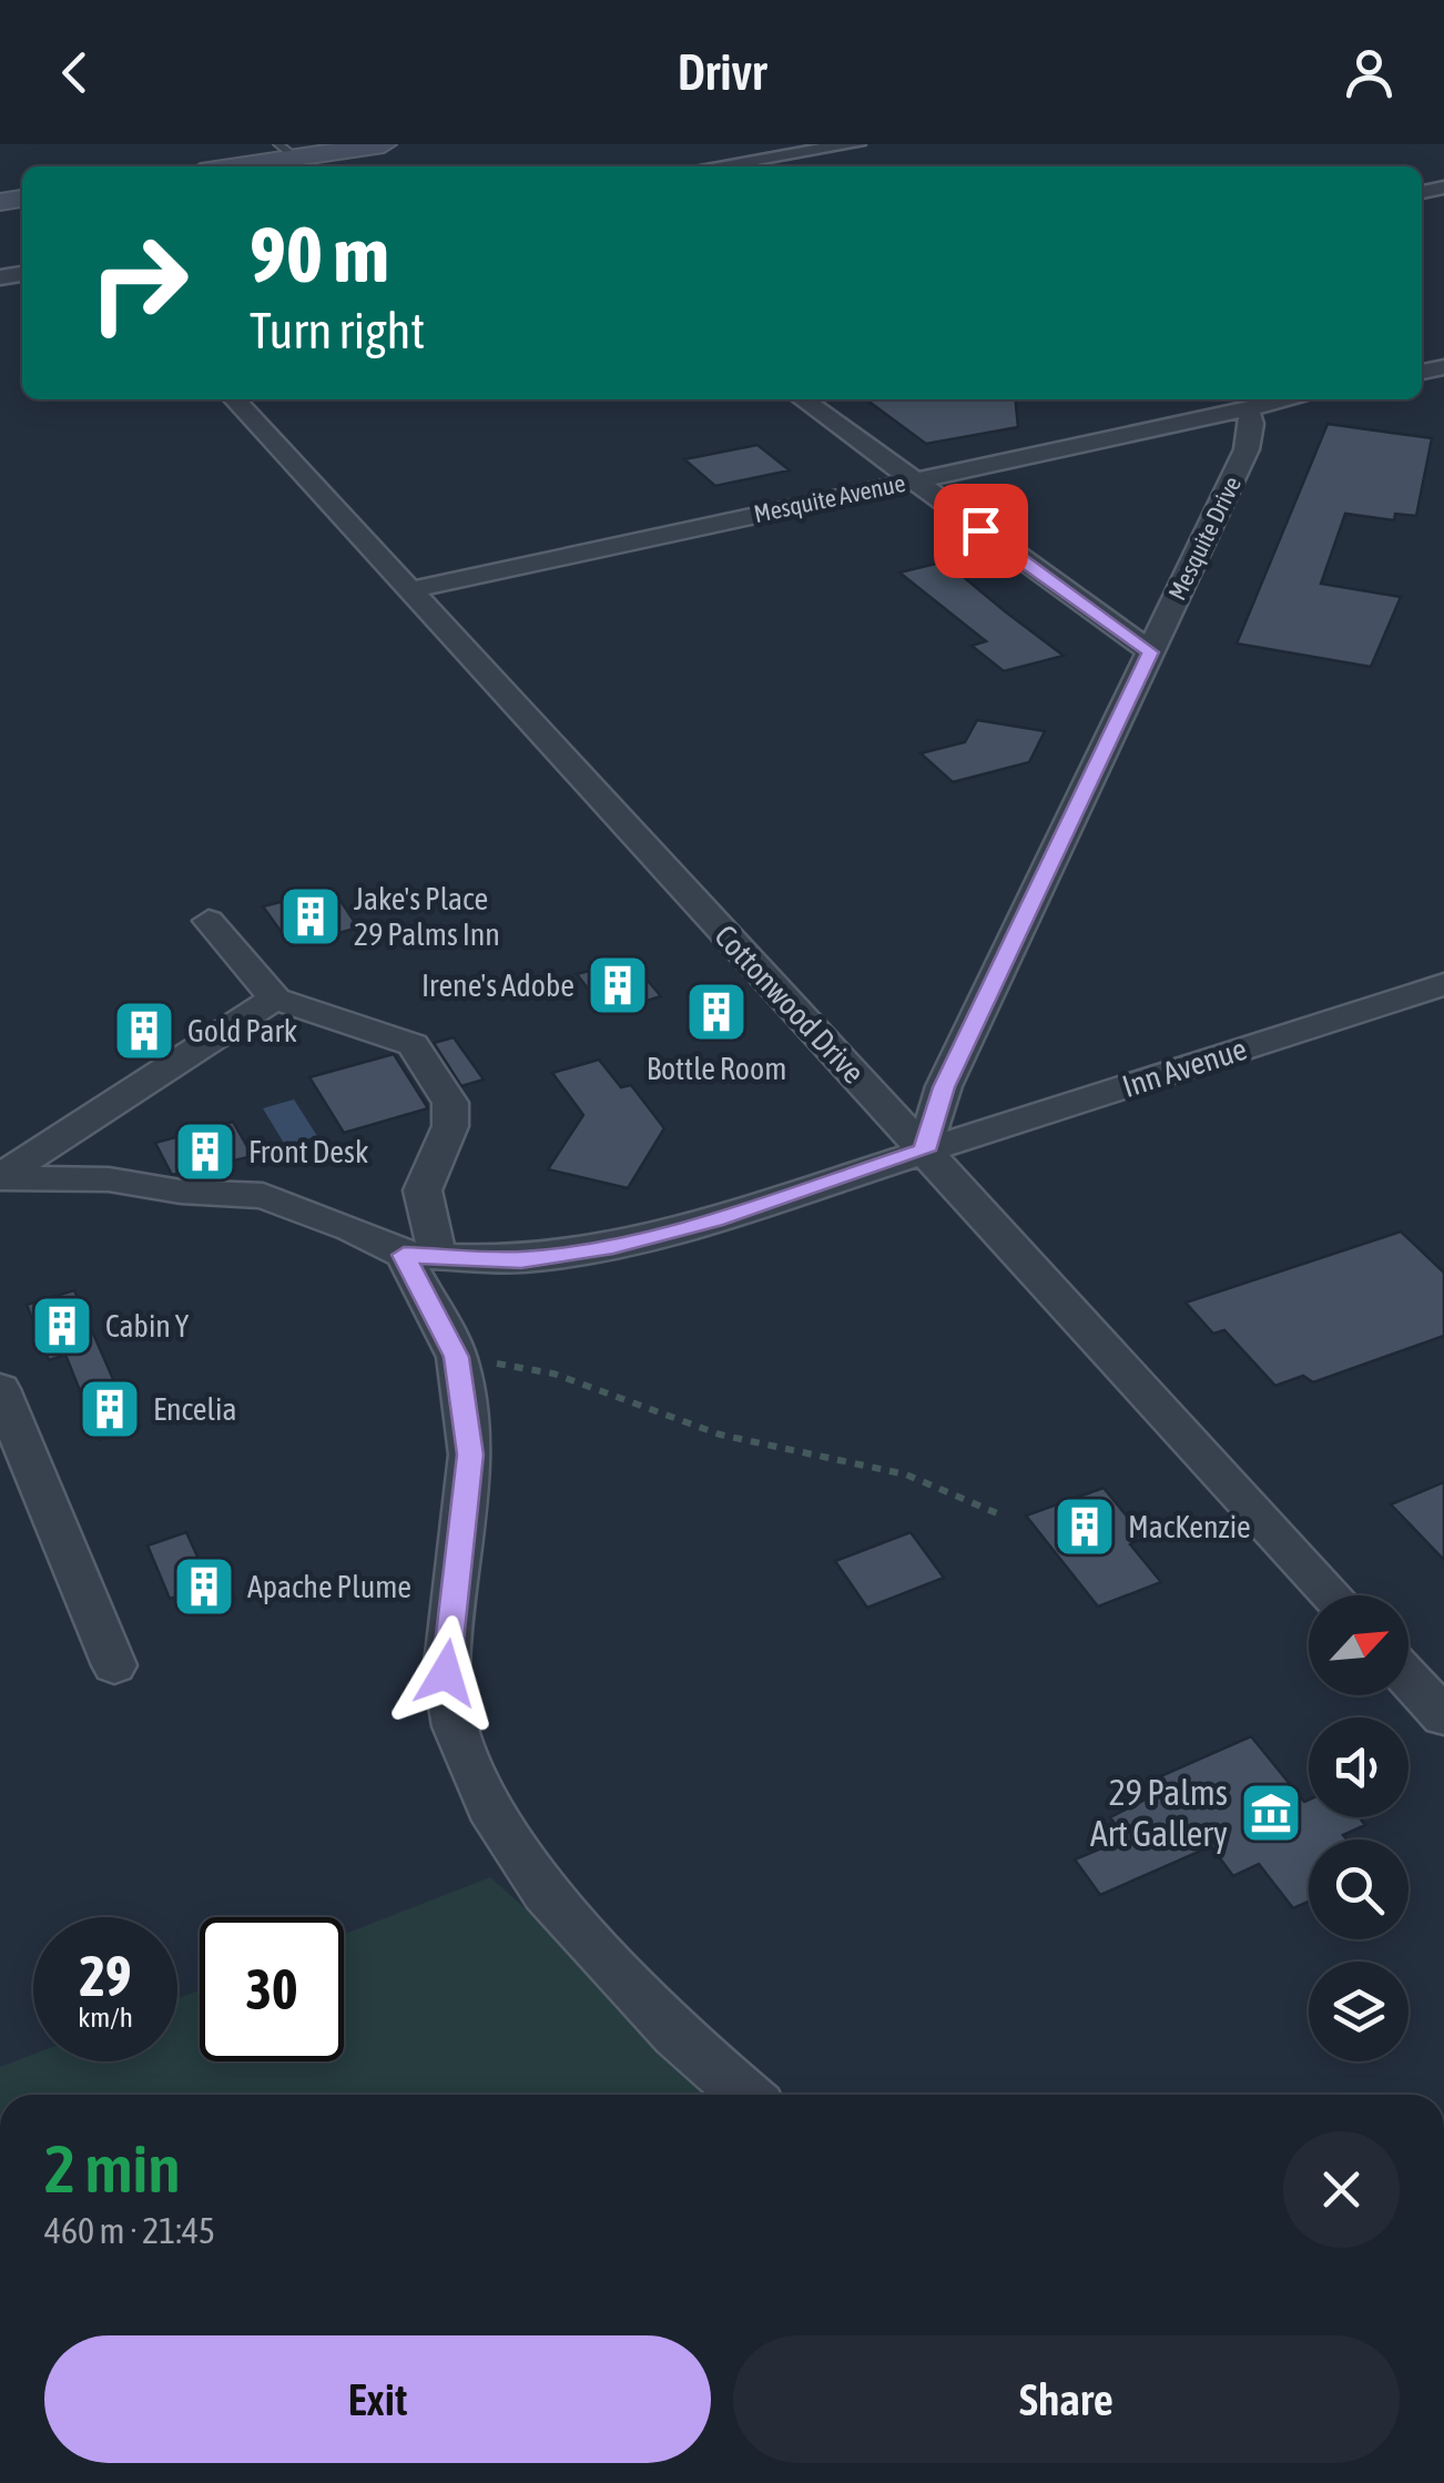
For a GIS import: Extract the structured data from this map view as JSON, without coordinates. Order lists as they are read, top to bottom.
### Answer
{
  "streets": {
    "street": [
      "Mesquite Avenue",
      "Mesquite Drive",
      "Cottonwood Drive",
      "Inn Avenue"
    ]
  },
  "crossings": [
    ["Mesquite Avenue", "Mesquite Drive"],
    ["Mesquite Avenue", "Cottonwood Drive"],
    ["Mesquite Drive", "Cottonwood Drive"],
    ["Mesquite Drive", "Inn Avenue"],
    ["Cottonwood Drive", "Inn Avenue"]
  ],
  "places": {
    "building": [
      "Jake's Place 29 Palms Inn",
      "Irene's Adobe",
      "Bottle Room",
      "Gold Park",
      "Front Desk",
      "Cabin Y",
      "Encelia",
      "MacKenzie",
      "Apache Plume"
    ],
    "museum": ["29 Palms Art Gallery"]
  },
  "north": "top right",
  "page": {
    "header": "Drivr",
    "turn": ["90 m", "Turn right"],
    "speed": "29 km/h",
    "limit": "30",
    "heading": ["2 min", "460 m · 21:45"],
    "buttons": ["Exit", "Share"]
  }
}
